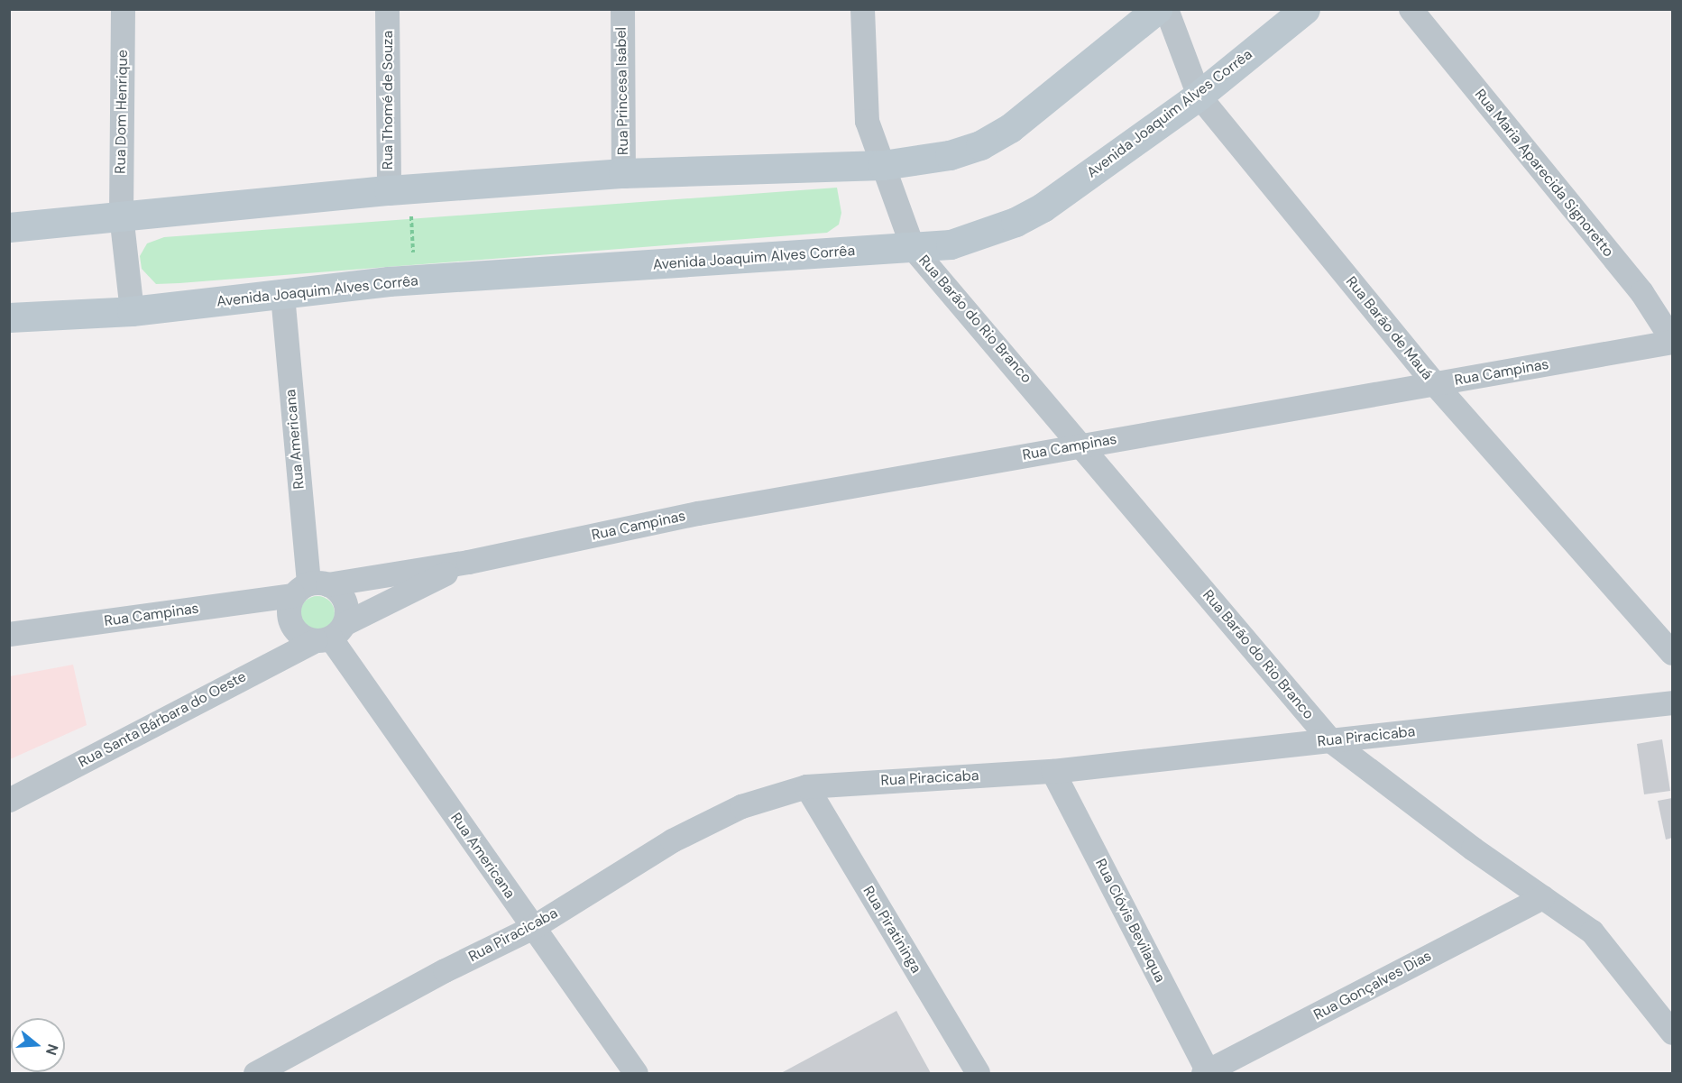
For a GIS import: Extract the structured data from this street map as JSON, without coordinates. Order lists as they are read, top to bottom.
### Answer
{
  "streets": {
    "main road": ["Avenida Joaquim Alves Corrêa"],
    "street": [
      "Rua Princesa Isabel",
      "Rua Thomé de Souza",
      "Rua Dom Henrique",
      "Rua Maria Aparecida Signoretto",
      "Rua Barão do Rio Branco",
      "Rua Barão de Mauá",
      "Rua Campinas",
      "Rua Americana",
      "Rua Santa Bárbara do Oeste",
      "Rua Piracicaba",
      "Rua Clóvis Bevilaqua",
      "Rua Piratininga",
      "Rua Gonçalves Dias"
    ]
  },
  "crossings": [
    ["Avenida Joaquim Alves Corrêa", "Rua Barão do Rio Branco"],
    ["Avenida Joaquim Alves Corrêa", "Rua Barão de Mauá"],
    ["Avenida Joaquim Alves Corrêa", "Rua Americana"],
    ["Rua Maria Aparecida Signoretto", "Rua Campinas"],
    ["Rua Barão do Rio Branco", "Rua Campinas"],
    ["Rua Barão do Rio Branco", "Rua Piracicaba"],
    ["Rua Barão do Rio Branco", "Rua Gonçalves Dias"],
    ["Rua Barão de Mauá", "Rua Campinas"],
    ["Rua Campinas", "Rua Americana"],
    ["Rua Campinas", "Rua Santa Bárbara do Oeste"],
    ["Rua Americana", "Rua Santa Bárbara do Oeste"],
    ["Rua Americana", "Rua Piracicaba"],
    ["Rua Piracicaba", "Rua Clóvis Bevilaqua"],
    ["Rua Piracicaba", "Rua Piratininga"],
    ["Rua Clóvis Bevilaqua", "Rua Gonçalves Dias"]
  ],
  "north": "right"
}
